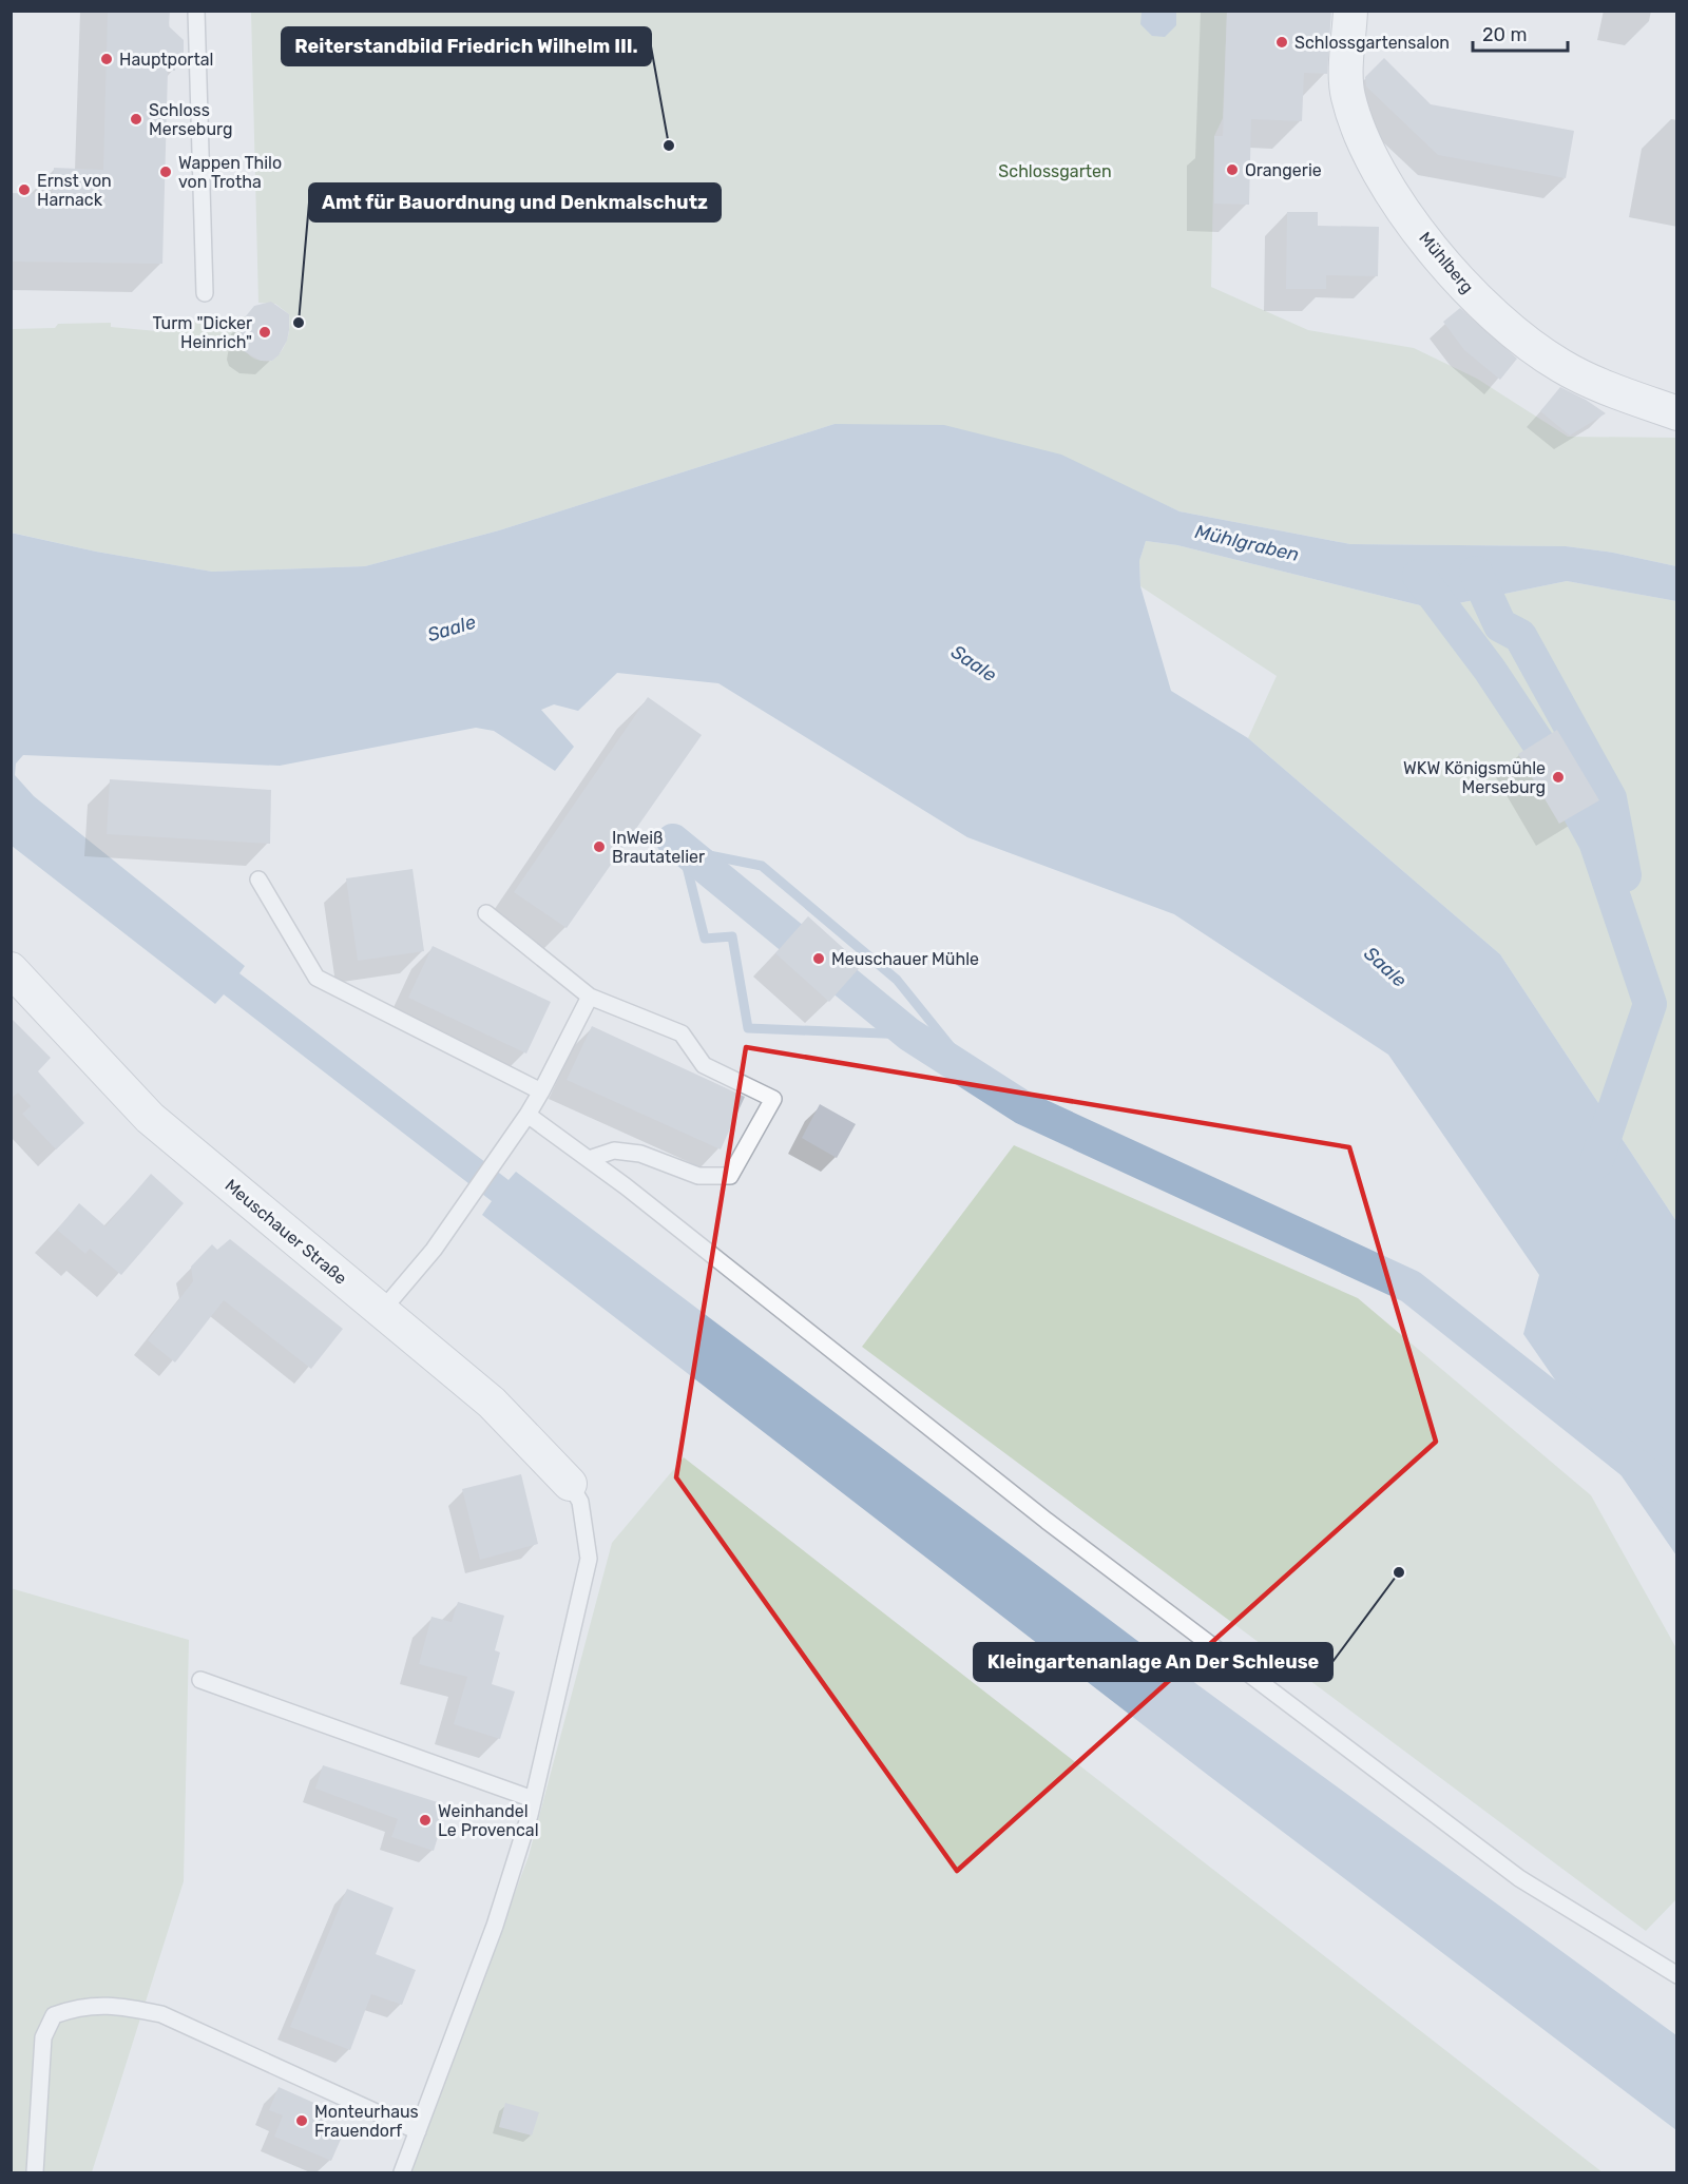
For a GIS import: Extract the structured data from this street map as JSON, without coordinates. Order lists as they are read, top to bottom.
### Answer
{
  "streets": {
    "street": ["Mühlberg", "Meuschauer Straße"]
  },
  "water": ["Mühlgraben", "Saale"],
  "parks": ["Schlossgarten"],
  "places": [
    "Schlossgartensalon",
    "Hauptportal",
    "Schloss Merseburg",
    "Reiterstandbild Friedrich Wilhelm III.",
    "Orangerie",
    "Wappen Thilo von Trotha",
    "Ernst von Harnack",
    "Amt für Bauordnung und Denkmalschutz",
    "Turm \"Dicker Heinrich\"",
    "WKW Königsmühle Merseburg",
    "InWeiß Brautatelier",
    "Meuschauer Mühle",
    "Kleingartenanlage An Der Schleuse",
    "Weinhandel Le Provencal",
    "Monteurhaus Frauendorf"
  ],
  "scale_bar": "20 m"
}
